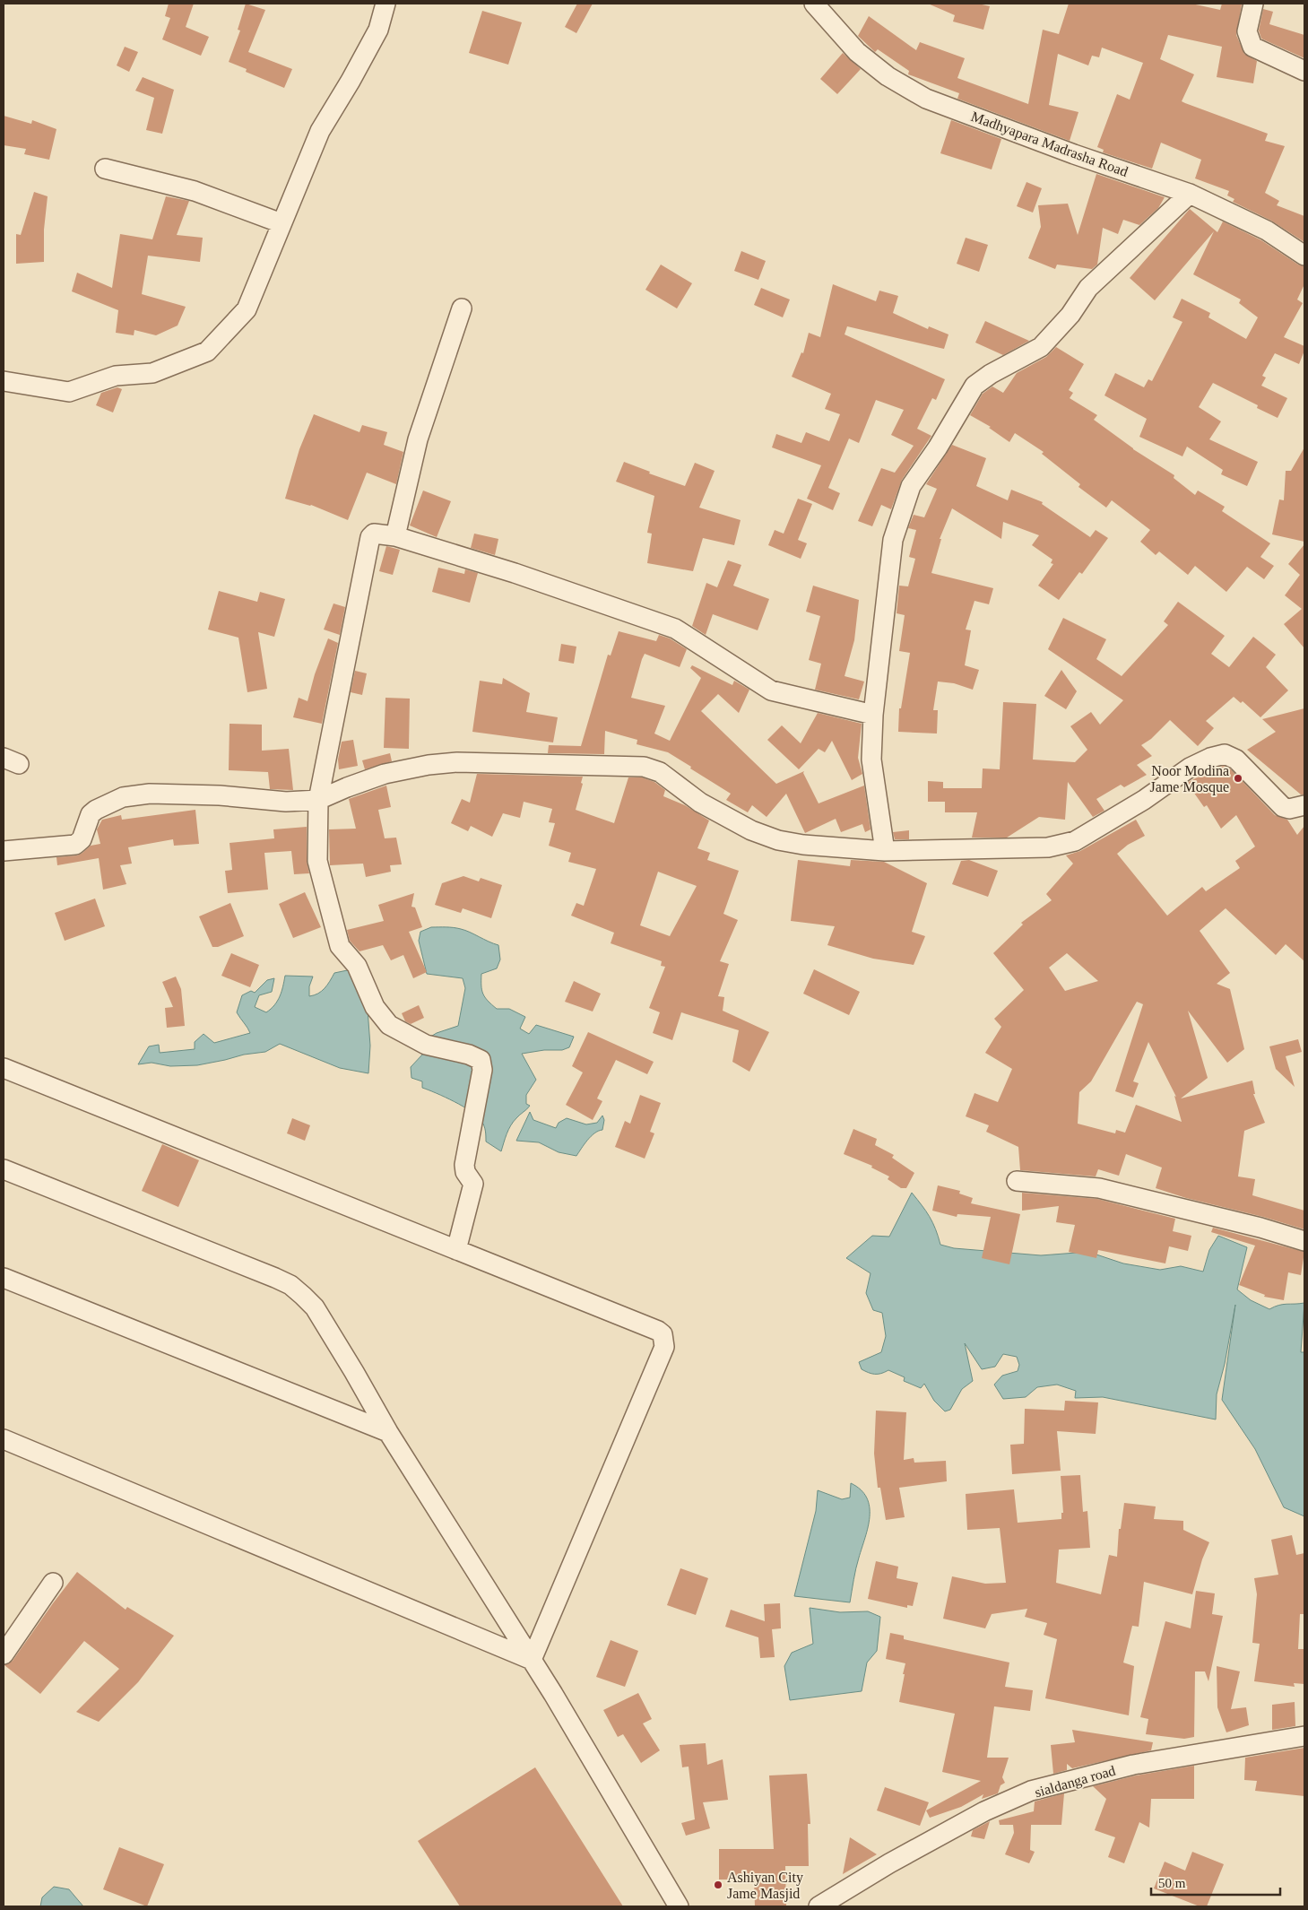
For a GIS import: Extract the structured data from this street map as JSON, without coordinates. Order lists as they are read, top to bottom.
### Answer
{
  "streets": {
    "street": ["Madhyapara Madrasha Road", "sialdanga road"]
  },
  "places": ["Noor Modina Jame Mosque", "Ashiyan City Jame Masjid"],
  "scale_bar": "50 m"
}
